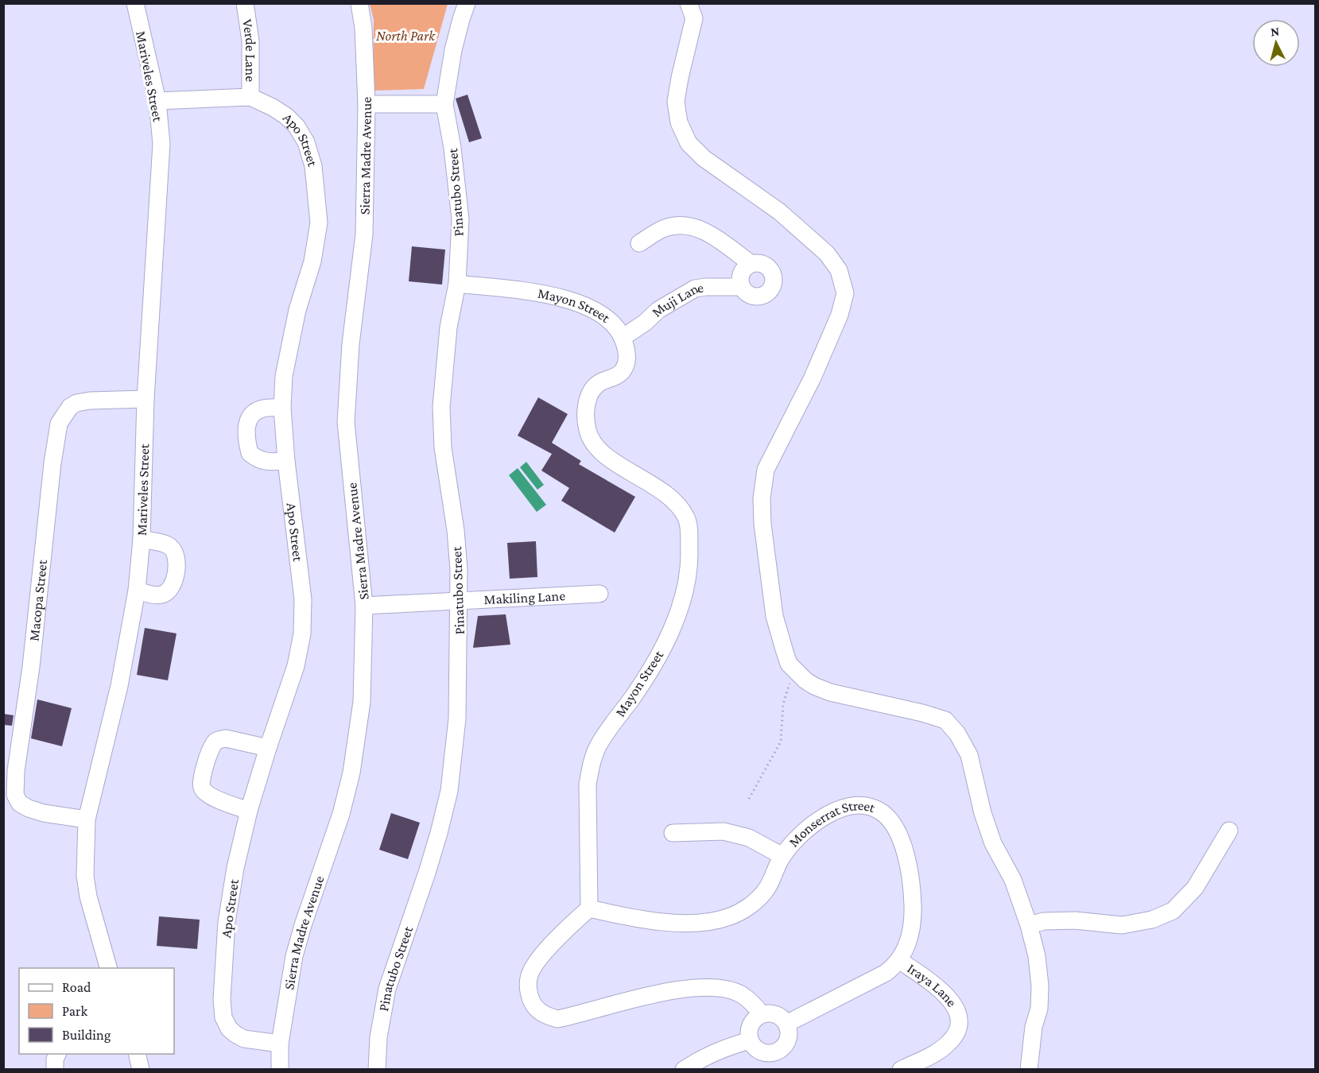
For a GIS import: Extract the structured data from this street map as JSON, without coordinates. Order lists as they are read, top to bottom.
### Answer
{
  "streets": {
    "street": [
      "Verde Lane",
      "Mariveles Street",
      "Apo Street",
      "Sierra Madre Avenue",
      "Pinatubo Street",
      "Muji Lane",
      "Mayon Street",
      "Makiling Lane",
      "Macopa Street",
      "Monserrat Street",
      "Iraya Lane"
    ]
  },
  "crossings": [
    ["Verde Lane", "Apo Street"],
    ["Mariveles Street", "Apo Street"],
    ["Mariveles Street", "Macopa Street"],
    ["Apo Street", "Sierra Madre Avenue"],
    ["Sierra Madre Avenue", "Makiling Lane"],
    ["Pinatubo Street", "Mayon Street"],
    ["Pinatubo Street", "Makiling Lane"],
    ["Muji Lane", "Mayon Street"],
    ["Mayon Street", "Monserrat Street"],
    ["Monserrat Street", "Iraya Lane"]
  ],
  "parks": ["North Park"],
  "legend": ["Road", "Park", "Building"],
  "north": "top"
}
